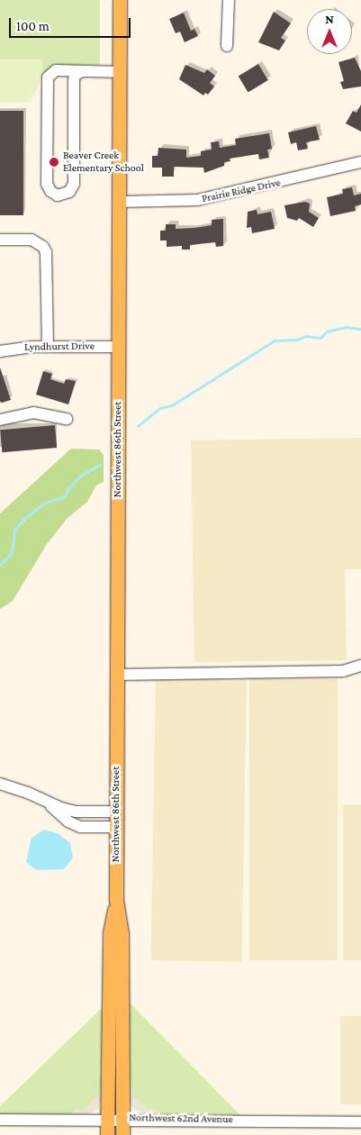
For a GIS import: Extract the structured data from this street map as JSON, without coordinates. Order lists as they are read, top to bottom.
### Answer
{
  "streets": {
    "main road": ["Northwest 86th Street"],
    "street": ["Prairie Ridge Drive", "Lyndhurst Drive", "Northwest 62nd Avenue"]
  },
  "crossings": [
    ["Prairie Ridge Drive", "Northwest 86th Street"],
    ["Lyndhurst Drive", "Northwest 86th Street"],
    ["Northwest 86th Street", "Northwest 62nd Avenue"]
  ],
  "places": ["Beaver Creek Elementary School"],
  "scale_bar": "100 m",
  "north": "top"
}
